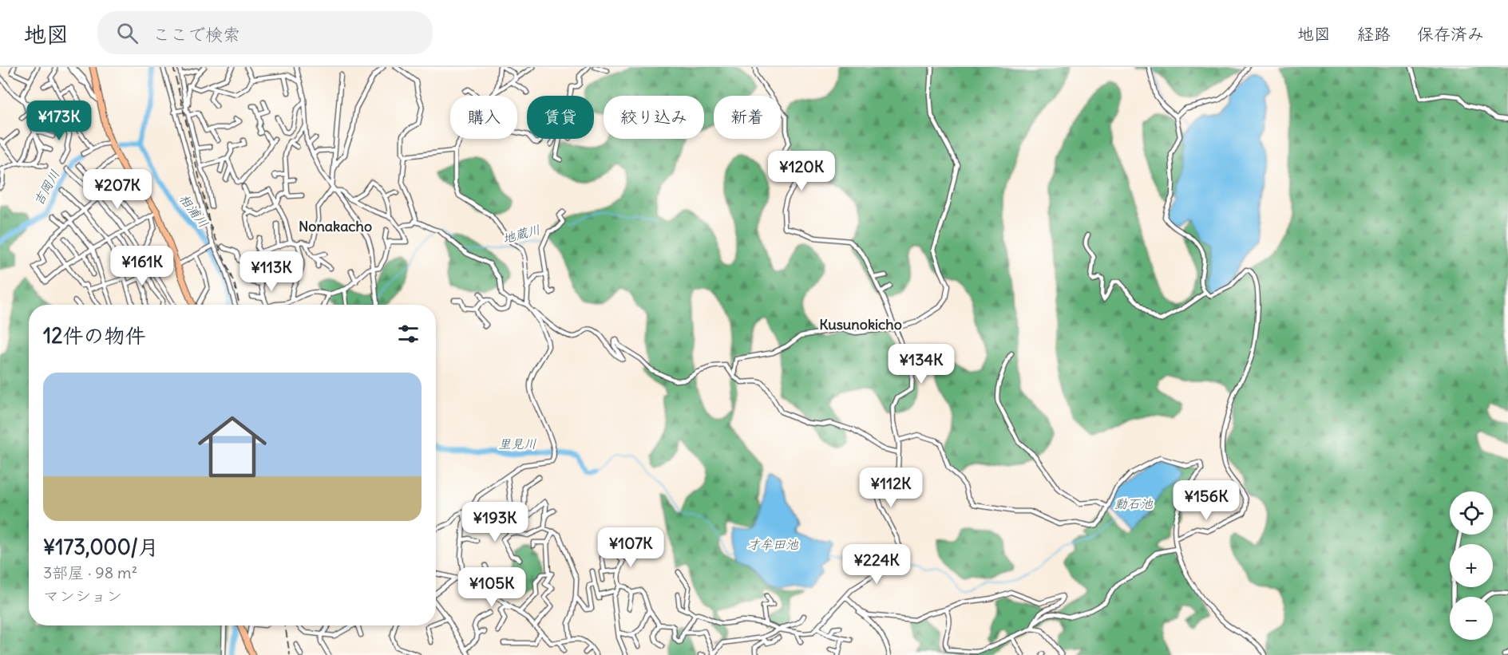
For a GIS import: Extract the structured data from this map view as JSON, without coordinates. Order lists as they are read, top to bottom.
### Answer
{
  "districts": ["Nonakacho", "Kusunokicho"],
  "water": [
    "吉岡川",
    "相浦川",
    "地蔵川",
    "里見川",
    "動石池",
    "才牟田池"
  ],
  "page": {
    "header": "地図",
    "search": "ここで検索",
    "nav": ["地図", "経路", "保存済み"],
    "chip": [
      "購入",
      "賃貸",
      "絞り込み",
      "新着"
    ],
    "price": [
      "¥173K",
      "¥120K",
      "¥207K",
      "¥161K",
      "¥113K",
      "¥134K",
      "¥112K",
      "¥156K",
      "¥193K",
      "¥107K",
      "¥224K",
      "¥105K"
    ],
    "heading": "12件の物件",
    "list": [
      {
        "name": "¥173,000/月",
        "note": "3部屋 · 98 m² · マンション"
      }
    ],
    "map_buttons": ["+", "−"]
  }
}
